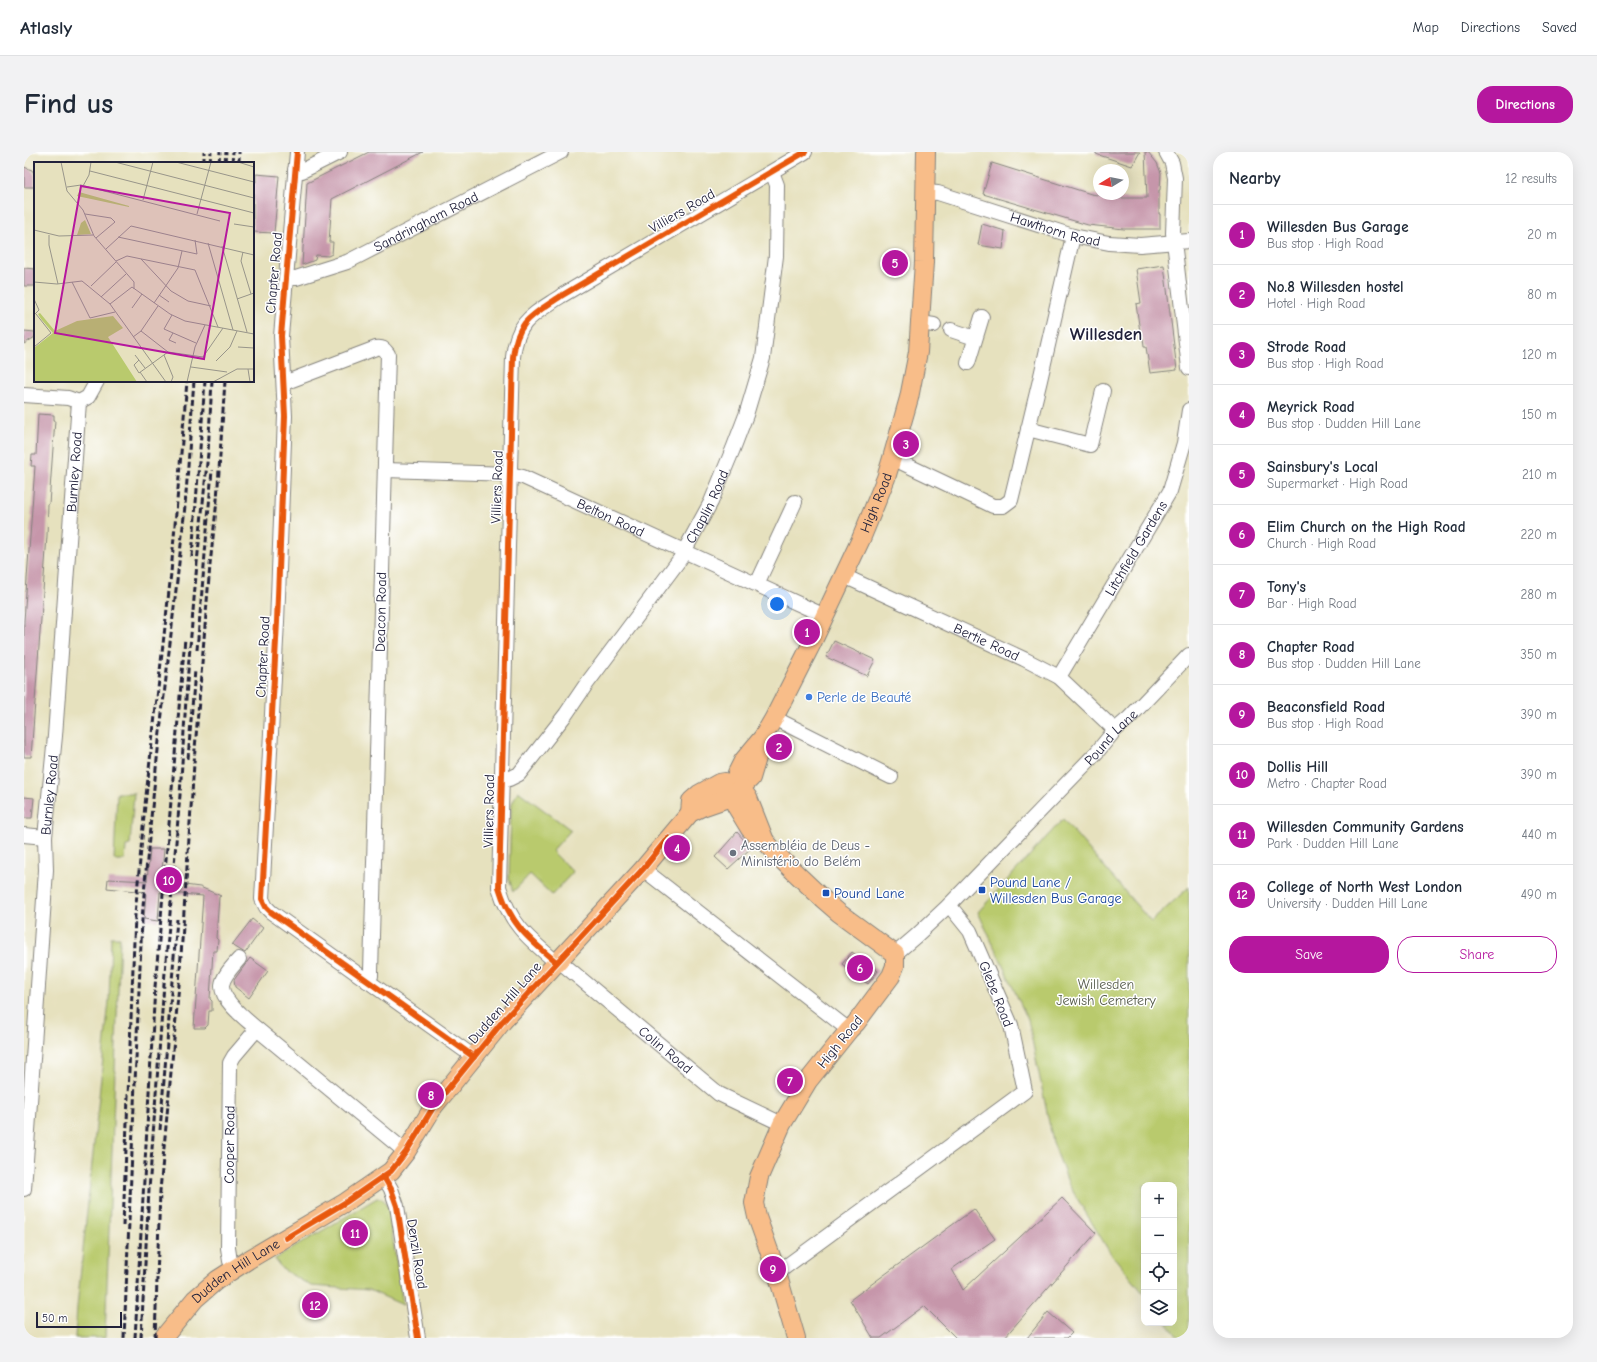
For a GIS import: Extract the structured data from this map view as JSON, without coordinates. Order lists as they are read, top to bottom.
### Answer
{
  "streets": {
    "main road": ["High Road", "Dudden Hill Lane"],
    "street": [
      "Villiers Road",
      "Sandringham Road",
      "Hawthorn Road",
      "Chapter Road",
      "Burnley Road",
      "Chaplin Road",
      "Belton Road",
      "Litchfield Gardens",
      "Deacon Road",
      "Bertie Road",
      "Pound Lane",
      "Glebe Road",
      "Colin Road",
      "Cooper Road",
      "Denzil Road"
    ]
  },
  "crossings": [
    ["Villiers Road", "Chaplin Road"],
    ["Villiers Road", "Belton Road"],
    ["Villiers Road", "Dudden Hill Lane"],
    ["Villiers Road", "Colin Road"],
    ["Sandringham Road", "Chapter Road"],
    ["Hawthorn Road", "High Road"],
    ["Chapter Road", "Deacon Road"],
    ["Chapter Road", "Dudden Hill Lane"],
    ["High Road", "Belton Road"],
    ["High Road", "Bertie Road"],
    ["High Road", "Pound Lane"],
    ["High Road", "Glebe Road"],
    ["High Road", "Dudden Hill Lane"],
    ["High Road", "Colin Road"],
    ["Chaplin Road", "Belton Road"],
    ["Belton Road", "Deacon Road"],
    ["Litchfield Gardens", "Bertie Road"],
    ["Bertie Road", "Pound Lane"],
    ["Pound Lane", "Glebe Road"],
    ["Dudden Hill Lane", "Colin Road"],
    ["Dudden Hill Lane", "Cooper Road"],
    ["Dudden Hill Lane", "Denzil Road"]
  ],
  "districts": ["Willesden"],
  "parks": ["Willesden Jewish Cemetery"],
  "places": {
    "other": ["Perle de Beauté", "Assembléia de Deus - Ministério do Belém"],
    "transit": ["Pound Lane / Willesden Bus Garage", "Pound Lane"]
  },
  "scale_bar": "50 m",
  "north": "left",
  "page": {
    "header": "Atlasly",
    "nav": ["Map", "Directions", "Saved"],
    "buttons": [
      "Directions",
      ["Save", "Share"]
    ],
    "title": "Find us",
    "heading": ["Nearby", "12 results"],
    "list": [
      {
        "mark": "1",
        "name": "Willesden Bus Garage",
        "note": "Bus stop · High Road",
        "value": "20 m"
      },
      {
        "mark": "2",
        "name": "No.8 Willesden hostel",
        "note": "Hotel · High Road",
        "value": "80 m"
      },
      {
        "mark": "3",
        "name": "Strode Road",
        "note": "Bus stop · High Road",
        "value": "120 m"
      },
      {
        "mark": "4",
        "name": "Meyrick Road",
        "note": "Bus stop · Dudden Hill Lane",
        "value": "150 m"
      },
      {
        "mark": "5",
        "name": "Sainsbury's Local",
        "note": "Supermarket · High Road",
        "value": "210 m"
      },
      {
        "mark": "6",
        "name": "Elim Church on the High Road",
        "note": "Church · High Road",
        "value": "220 m"
      },
      {
        "mark": "7",
        "name": "Tony's",
        "note": "Bar · High Road",
        "value": "280 m"
      },
      {
        "mark": "8",
        "name": "Chapter Road",
        "note": "Bus stop · Dudden Hill Lane",
        "value": "350 m"
      },
      {
        "mark": "9",
        "name": "Beaconsfield Road",
        "note": "Bus stop · High Road",
        "value": "390 m"
      },
      {
        "mark": "10",
        "name": "Dollis Hill",
        "note": "Metro · Chapter Road",
        "value": "390 m"
      },
      {
        "mark": "11",
        "name": "Willesden Community Gardens",
        "note": "Park · Dudden Hill Lane",
        "value": "440 m"
      },
      {
        "mark": "12",
        "name": "College of North West London",
        "note": "University · Dudden Hill Lane",
        "value": "490 m"
      }
    ],
    "pins": [
      "5",
      "3",
      "1",
      "2",
      "4",
      "10",
      "6",
      "7",
      "8",
      "11",
      "9",
      "12"
    ],
    "map_buttons": ["+", "−"],
    "scale": "50 m"
  }
}
